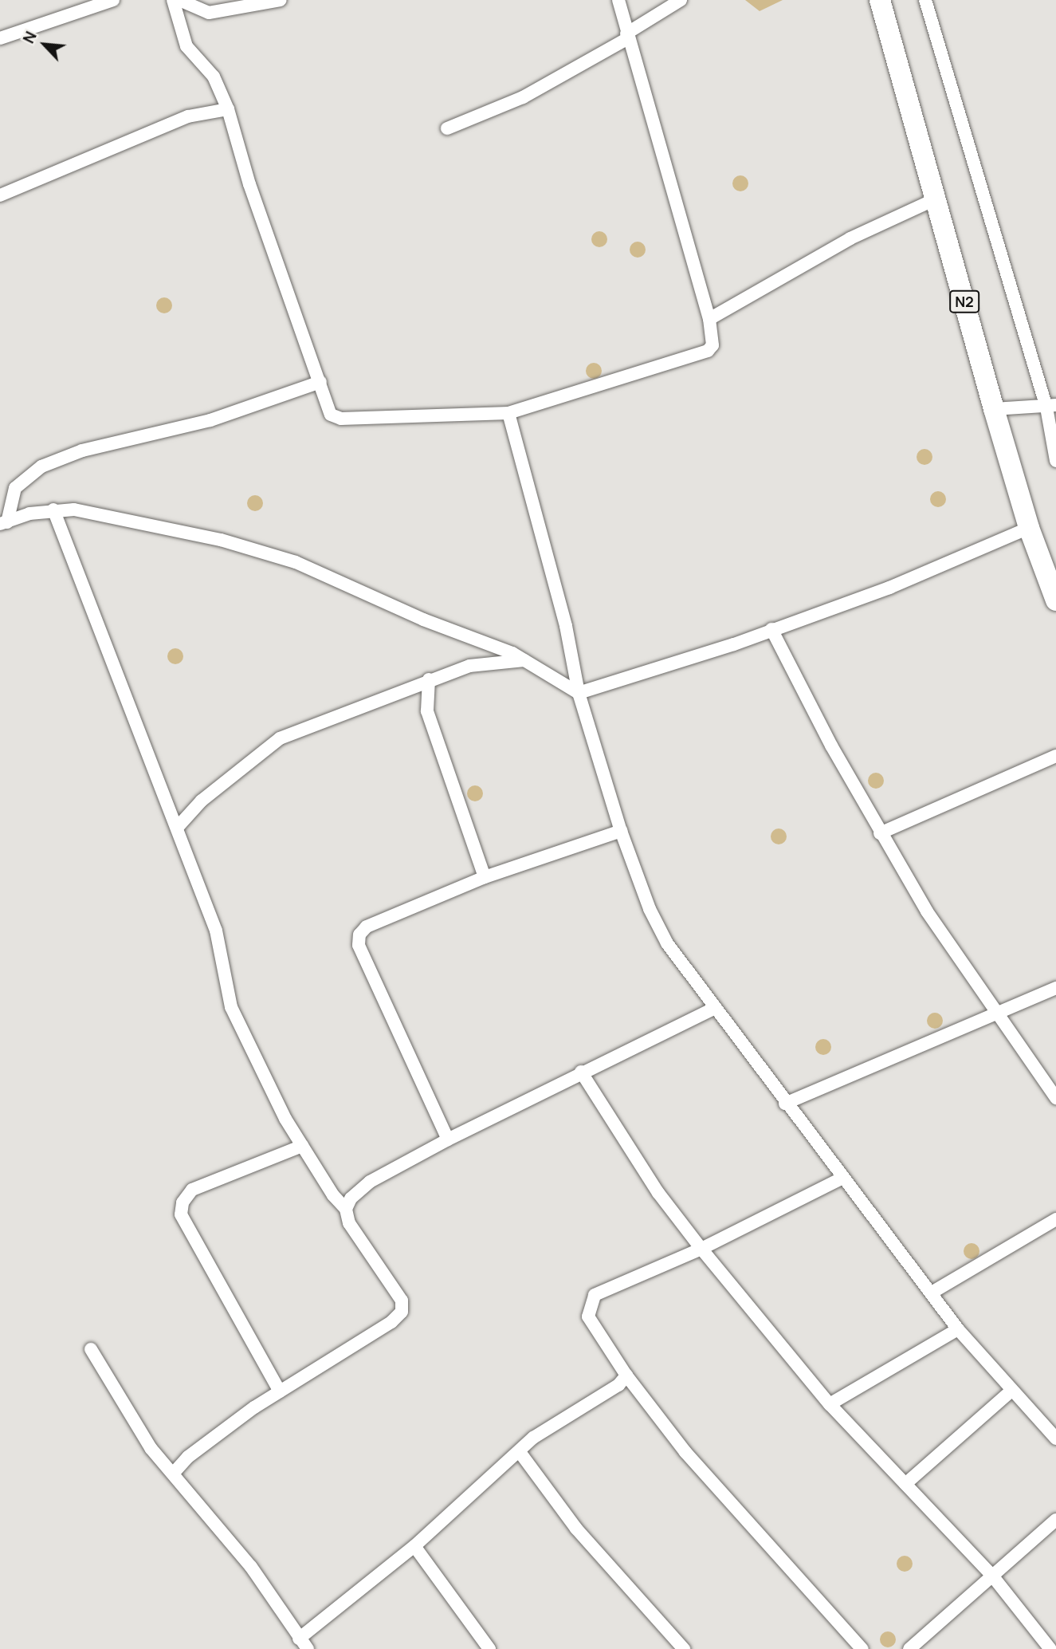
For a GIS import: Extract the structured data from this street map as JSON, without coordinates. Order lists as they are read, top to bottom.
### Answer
{
  "streets": {
    "highway": ["N2"]
  },
  "north": "top left"
}
